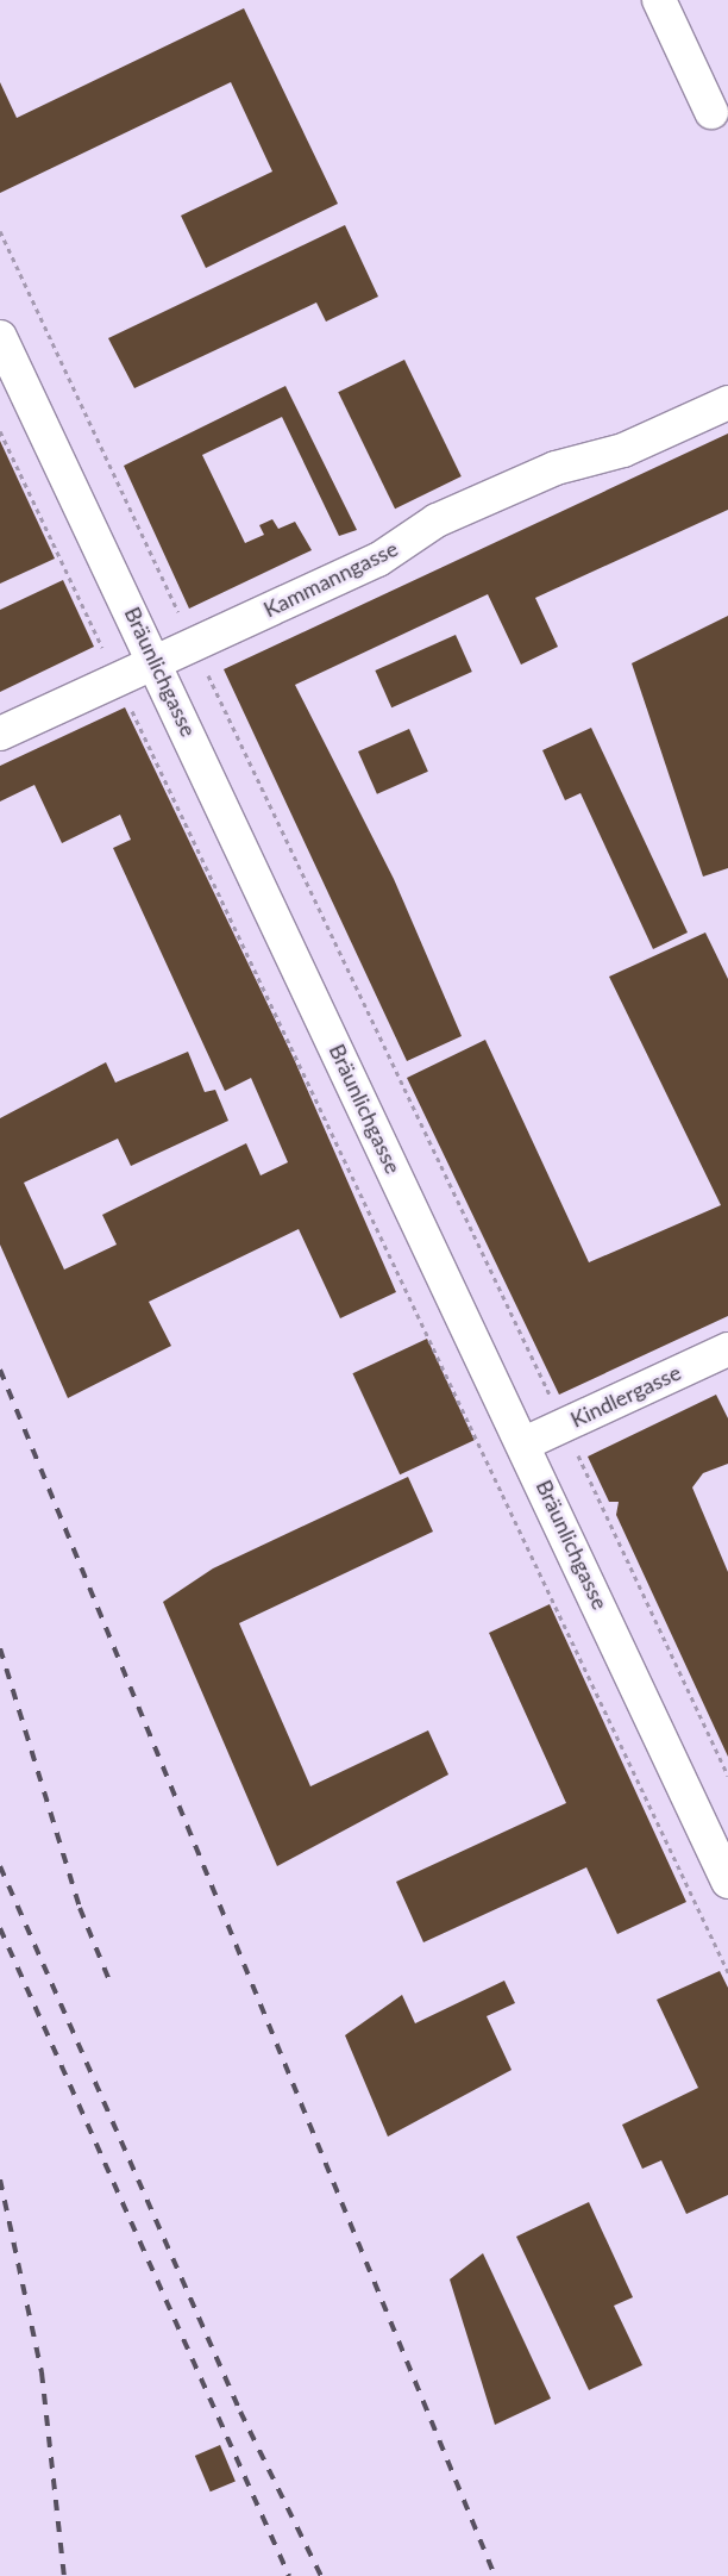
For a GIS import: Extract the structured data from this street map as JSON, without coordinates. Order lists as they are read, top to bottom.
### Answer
{
  "streets": {
    "street": ["Kammanngasse", "Bräunlichgasse", "Kindlergasse"]
  },
  "crossings": [
    ["Kammanngasse", "Bräunlichgasse"],
    ["Bräunlichgasse", "Kindlergasse"]
  ]
}
